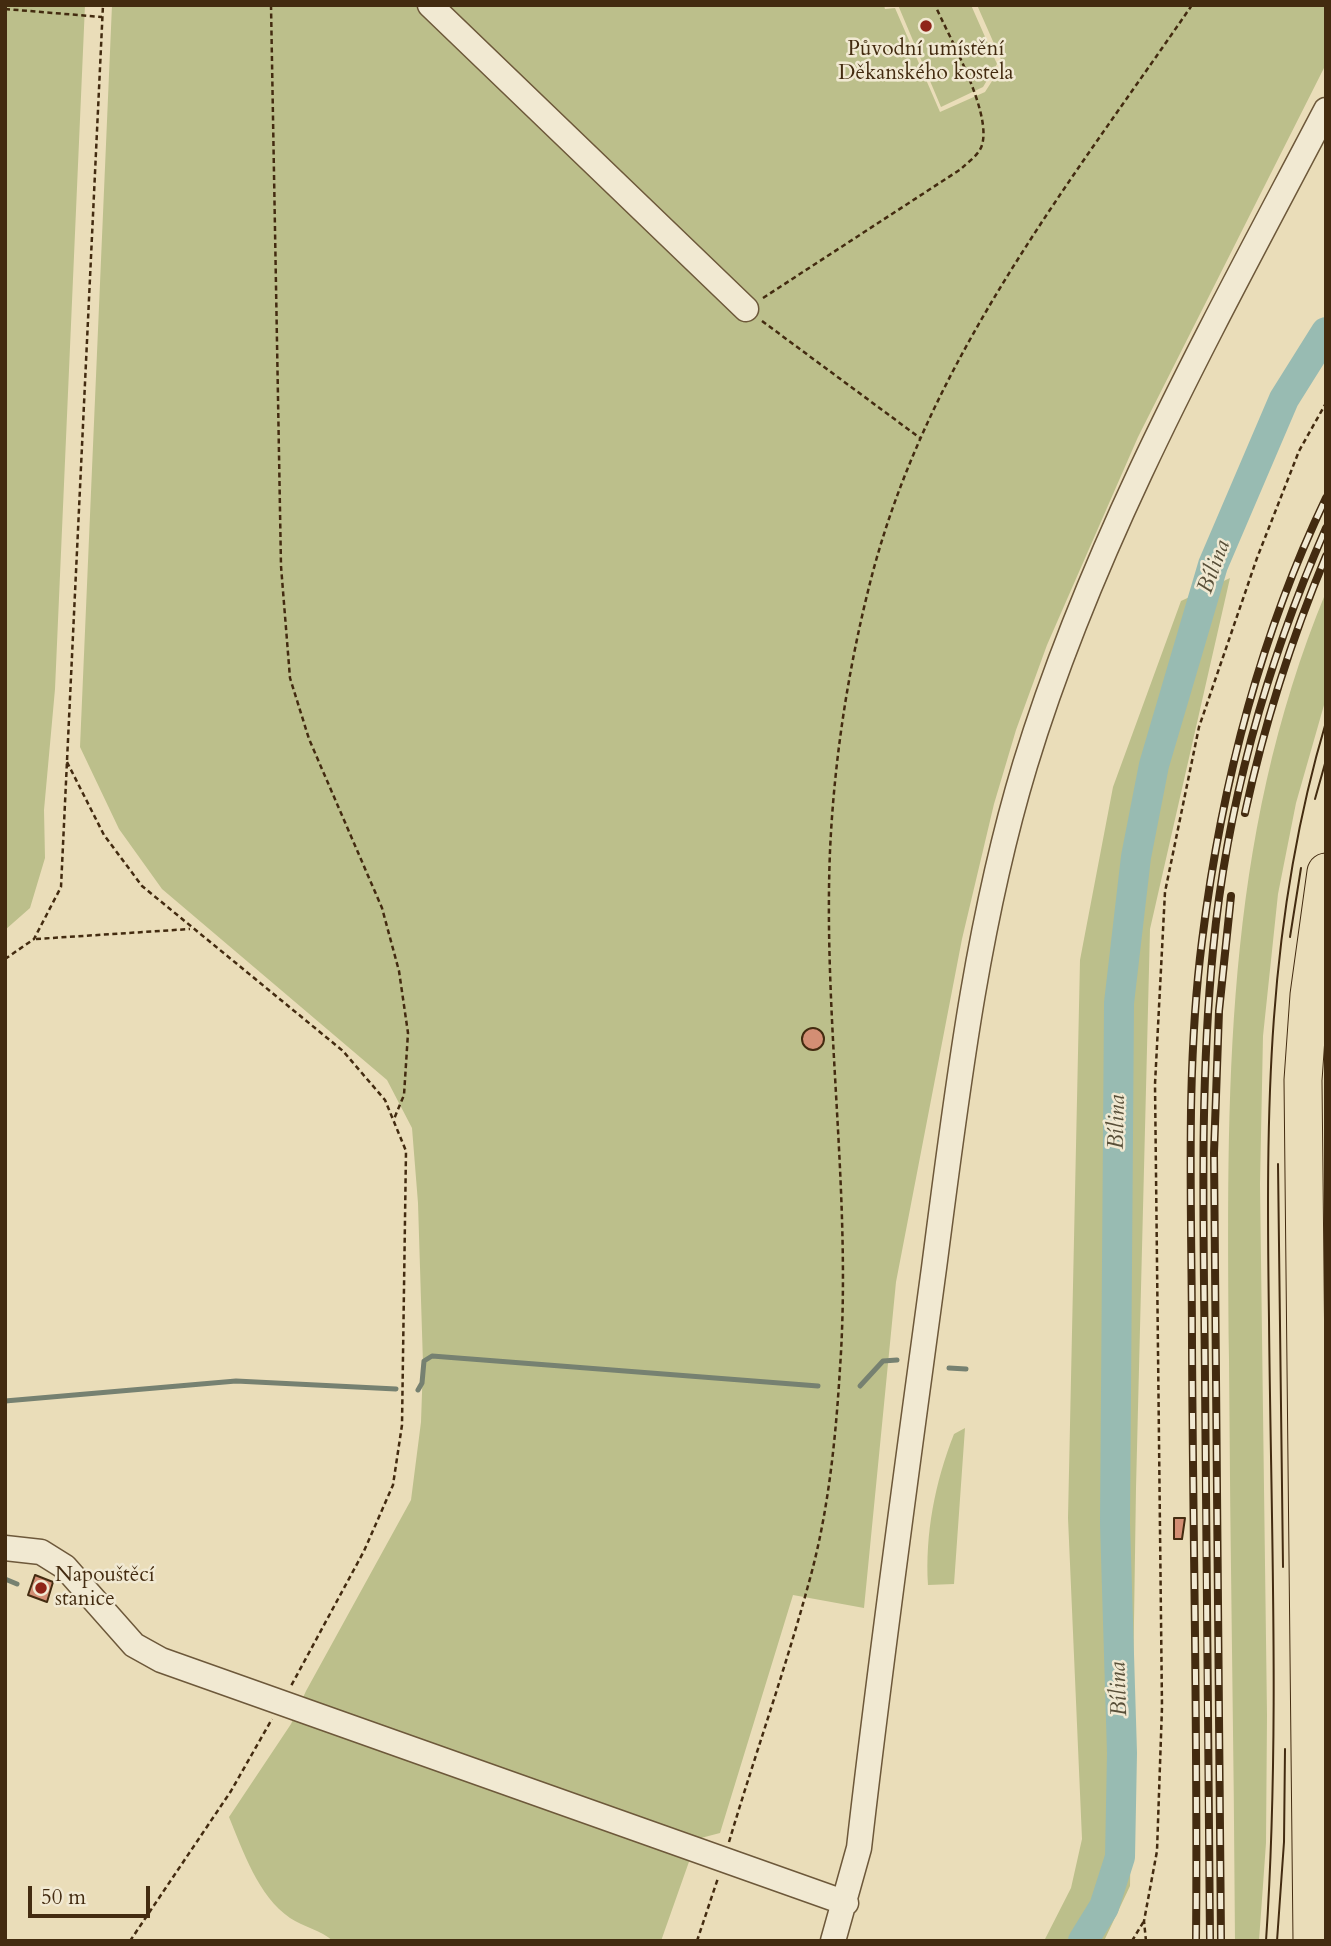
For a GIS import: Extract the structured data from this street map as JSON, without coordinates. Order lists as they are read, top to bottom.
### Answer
{
  "water": ["Bílina"],
  "places": ["Původní umístění Děkanského kostela", "Napouštěcí stanice"],
  "scale_bar": "50 m"
}
